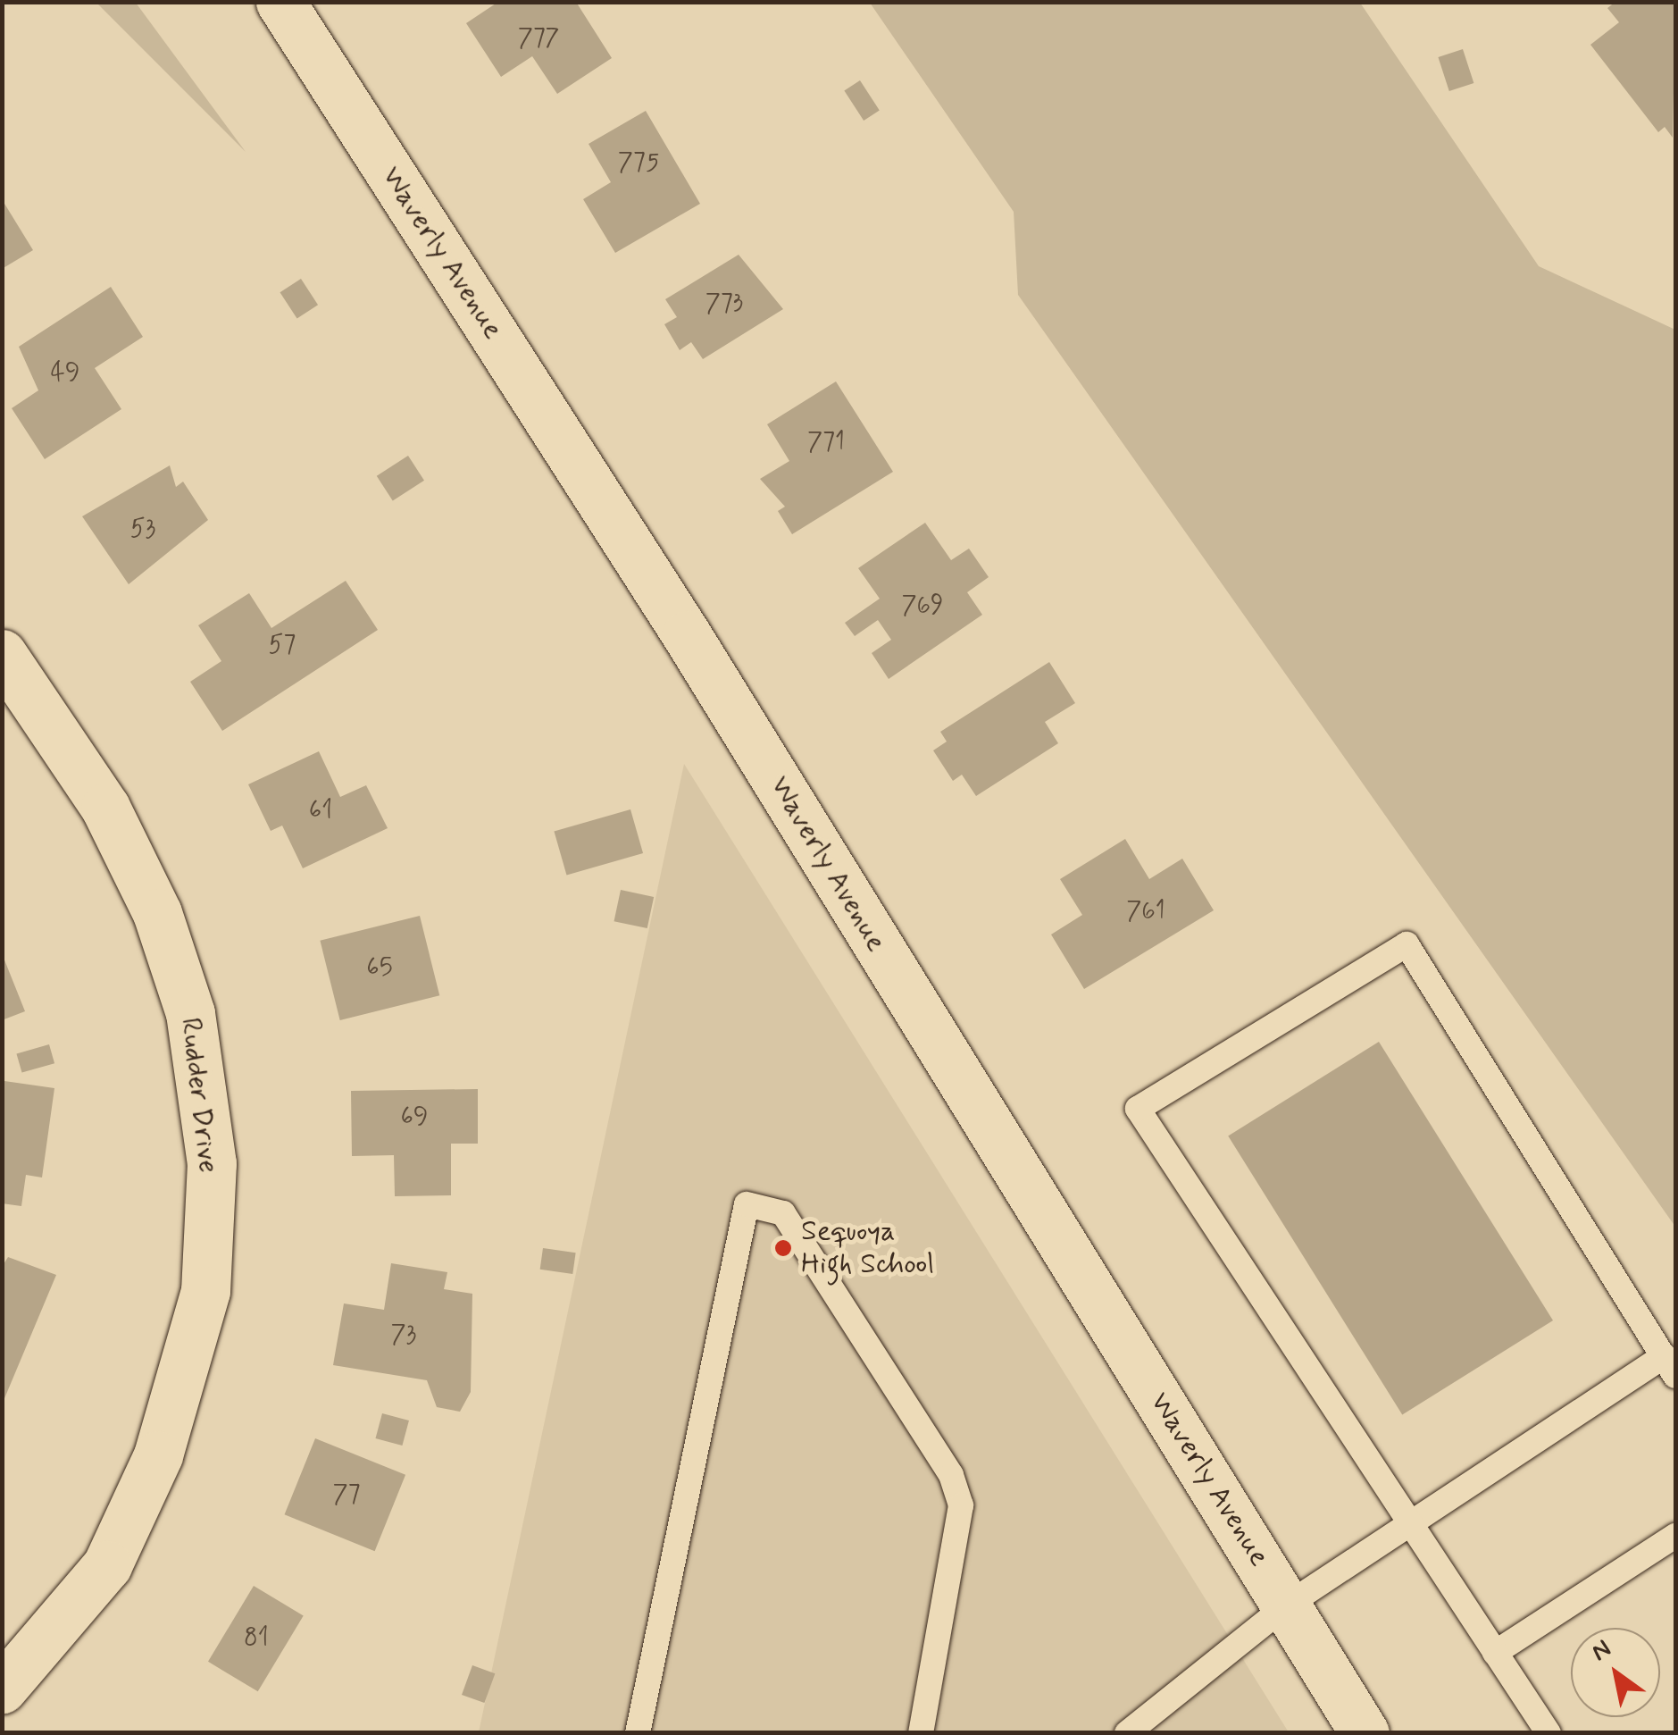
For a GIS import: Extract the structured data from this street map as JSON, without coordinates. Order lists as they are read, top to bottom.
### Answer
{
  "streets": {
    "street": ["Waverly Avenue", "Rudder Drive"]
  },
  "places": ["Sequoya High School"],
  "house_numbers": [
    "777",
    "775",
    "773",
    "49",
    "771",
    "53",
    "769",
    "57",
    "61",
    "761",
    "65",
    "69",
    "73",
    "77",
    "81"
  ],
  "north": "top left"
}
